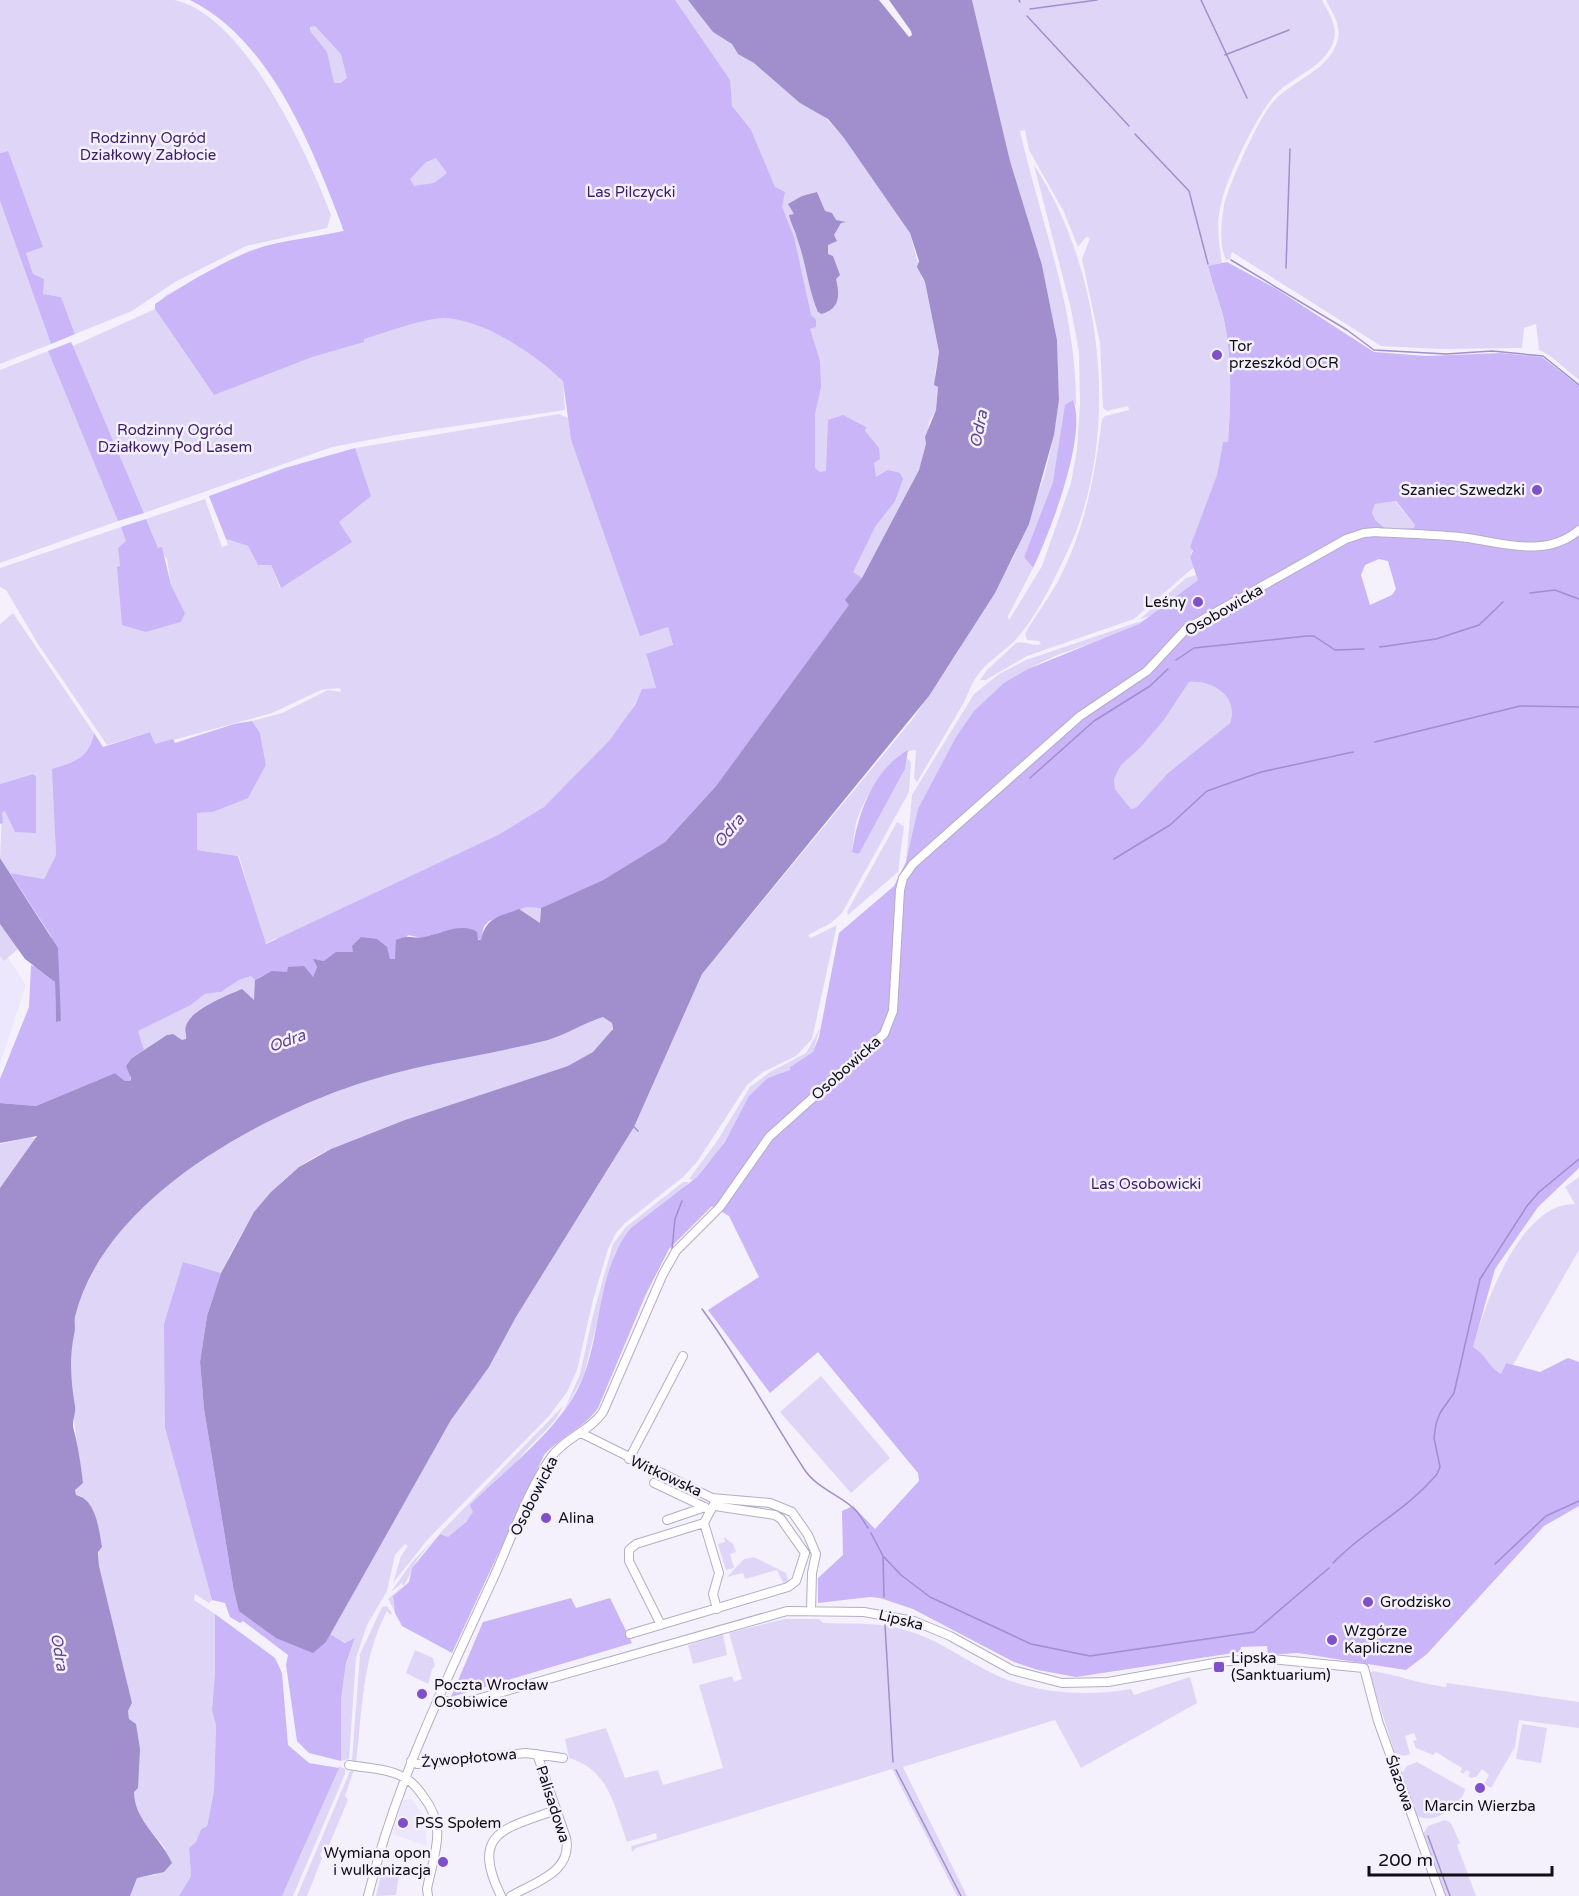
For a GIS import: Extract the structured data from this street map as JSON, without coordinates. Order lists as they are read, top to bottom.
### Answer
{
  "streets": {
    "street": [
      "Osobowicka",
      "Witkowska",
      "Lipska",
      "Żywopłotowa",
      "Ślazowa",
      "Palisadowa"
    ]
  },
  "crossings": [
    ["Osobowicka", "Witkowska"],
    ["Osobowicka", "Lipska"],
    ["Osobowicka", "Żywopłotowa"],
    ["Witkowska", "Lipska"],
    ["Lipska", "Ślazowa"],
    ["Żywopłotowa", "Palisadowa"]
  ],
  "water": ["Odra"],
  "parks": [
    "Rodzinny Ogród Działkowy Zabłocie",
    "Las Pilczycki",
    "Rodzinny Ogród Działkowy Pod Lasem",
    "Las Osobowicki"
  ],
  "places": {
    "other": [
      "Tor przeszkód OCR",
      "Szaniec Szwedzki",
      "Leśny",
      "Alina",
      "Grodzisko",
      "Wzgórze Kapliczne",
      "Poczta Wrocław Osobiwice",
      "Marcin Wierzba",
      "PSS Społem",
      "Wymiana opon i wulkanizacja"
    ],
    "transit": ["Lipska (Sanktuarium)"]
  },
  "scale_bar": "200 m"
}
